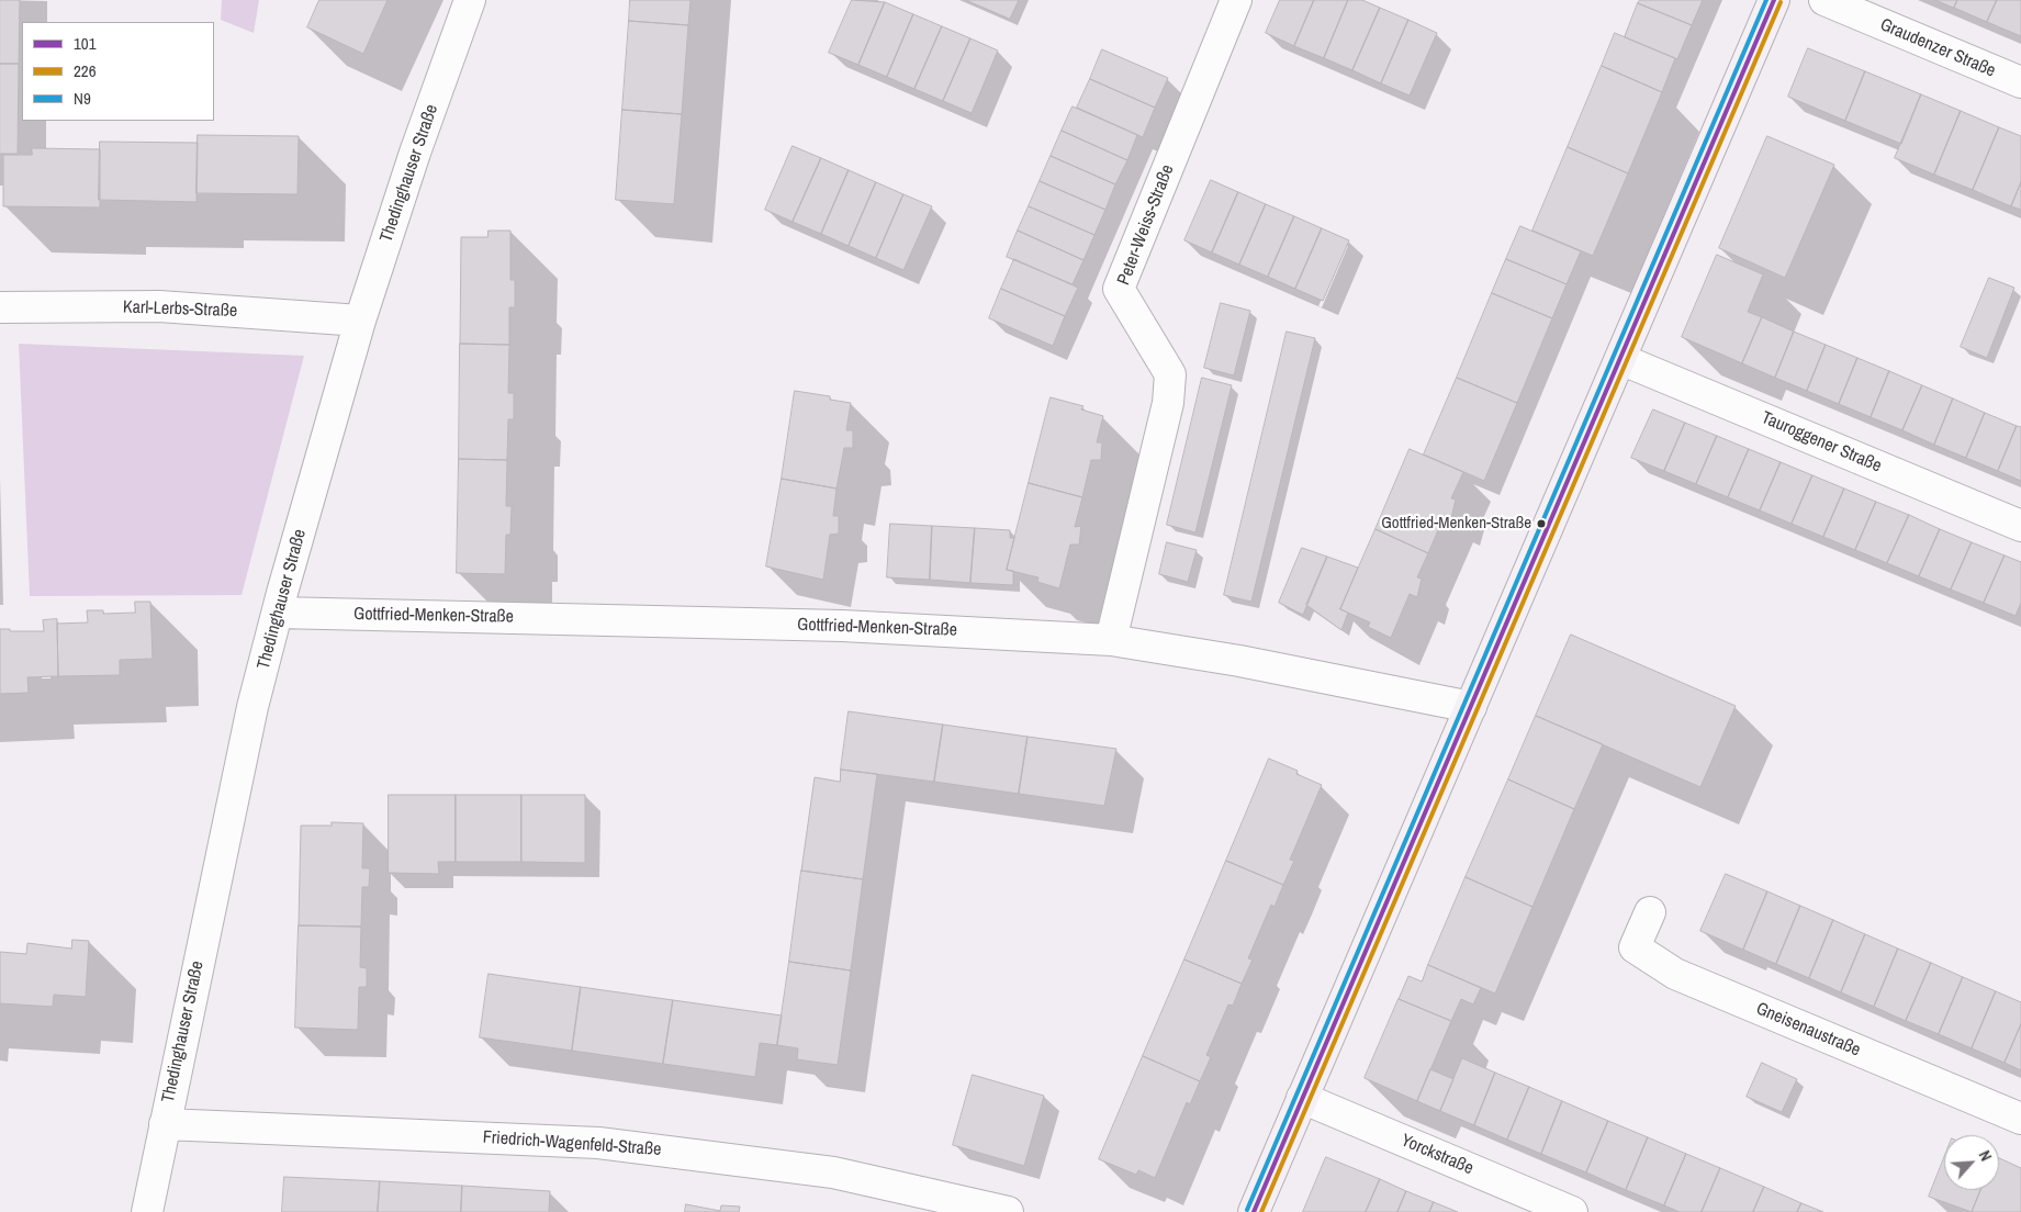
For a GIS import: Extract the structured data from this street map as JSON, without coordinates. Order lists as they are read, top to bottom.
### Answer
{
  "streets": {
    "street": [
      "Graudenzer Straße",
      "Thedinghauser Straße",
      "Peter-Weiss-Straße",
      "Karl-Lerbs-Straße",
      "Tauroggener Straße",
      "Gottfried-Menken-Straße",
      "Gneisenaustraße",
      "Friedrich-Wagenfeld-Straße",
      "Yorckstraße"
    ]
  },
  "crossings": [
    ["Thedinghauser Straße", "Karl-Lerbs-Straße"],
    ["Thedinghauser Straße", "Gottfried-Menken-Straße"],
    ["Thedinghauser Straße", "Friedrich-Wagenfeld-Straße"],
    ["Peter-Weiss-Straße", "Gottfried-Menken-Straße"]
  ],
  "places": ["Gottfried-Menken-Straße"],
  "lines": ["transit line 101", "transit line N9", "transit line 226"],
  "legend": ["101", "226", "N9"],
  "north": "top right"
}
